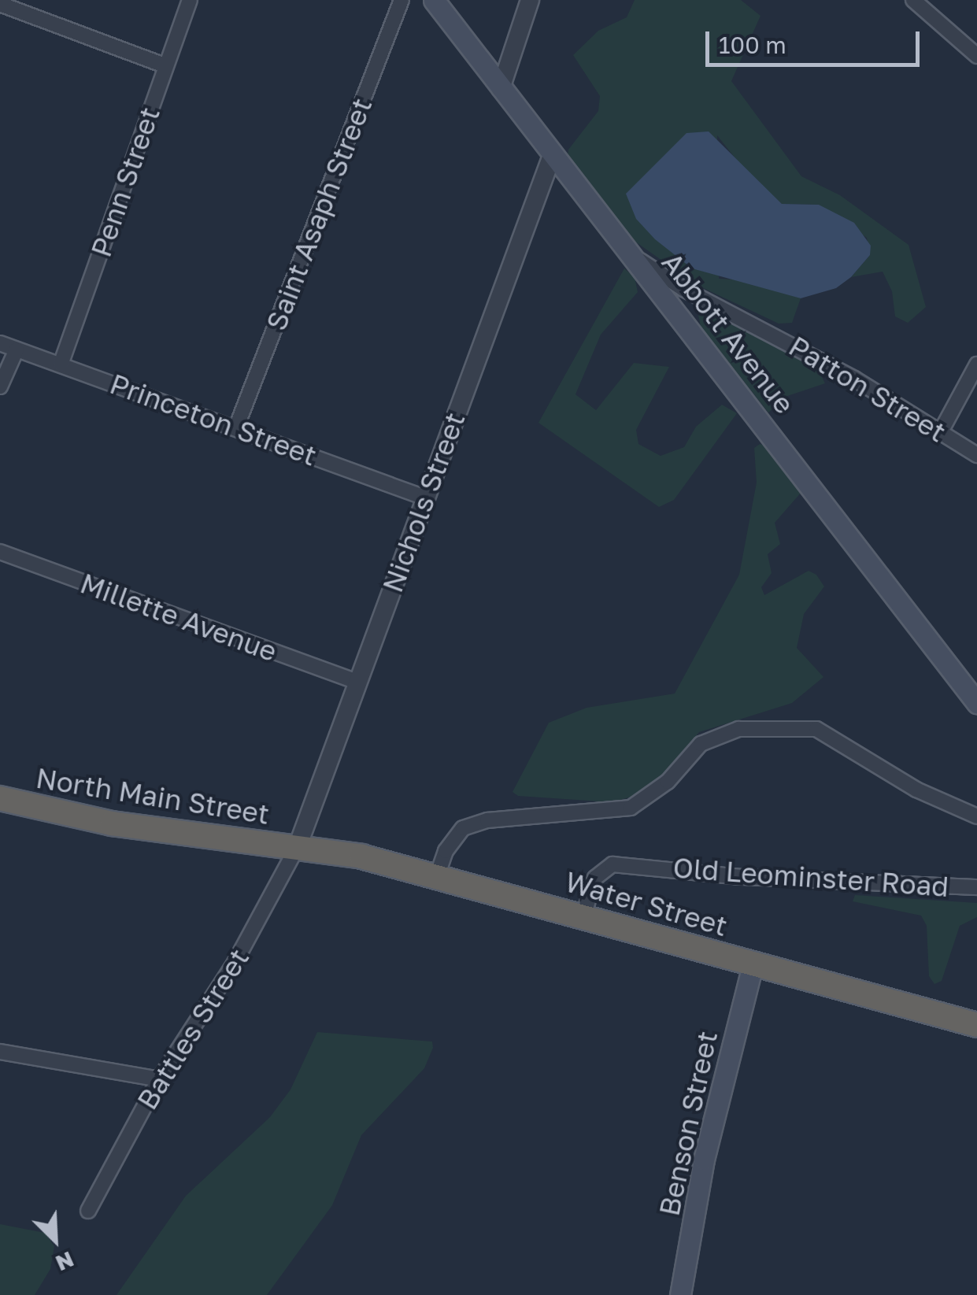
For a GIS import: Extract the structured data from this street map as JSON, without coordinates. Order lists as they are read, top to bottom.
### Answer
{
  "streets": {
    "highway": ["North Main Street", "Water Street"],
    "main road": ["Abbott Avenue", "Benson Street"],
    "street": [
      "Penn Street",
      "Saint Asaph Street",
      "Patton Street",
      "Princeton Street",
      "Nichols Street",
      "Millette Avenue",
      "Old Leominster Road",
      "Battles Street"
    ]
  },
  "crossings": [
    ["Penn Street", "Princeton Street"],
    ["Saint Asaph Street", "Princeton Street"],
    ["Abbott Avenue", "Patton Street"],
    ["Abbott Avenue", "Nichols Street"],
    ["Princeton Street", "Nichols Street"],
    ["Nichols Street", "Millette Avenue"],
    ["Nichols Street", "North Main Street"],
    ["Nichols Street", "Water Street"],
    ["Nichols Street", "Battles Street"],
    ["North Main Street", "Water Street"],
    ["North Main Street", "Battles Street"],
    ["Old Leominster Road", "Water Street"],
    ["Water Street", "Battles Street"],
    ["Water Street", "Benson Street"]
  ],
  "scale_bar": "100 m",
  "north": "bottom right"
}
